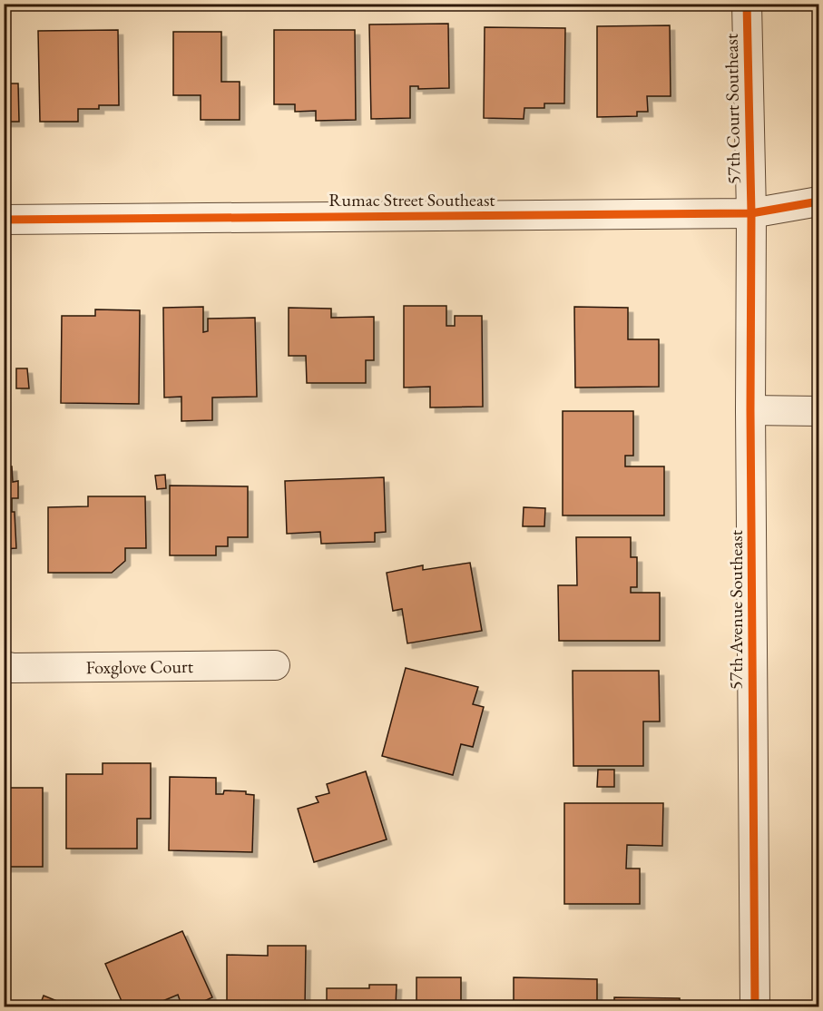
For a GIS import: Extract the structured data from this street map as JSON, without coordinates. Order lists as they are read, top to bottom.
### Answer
{
  "streets": {
    "street": [
      "57th Court Southeast",
      "Rumac Street Southeast",
      "57th Avenue Southeast",
      "Foxglove Court"
    ]
  },
  "crossings": [
    ["57th Court Southeast", "Rumac Street Southeast"],
    ["57th Court Southeast", "57th Avenue Southeast"],
    ["Rumac Street Southeast", "57th Avenue Southeast"]
  ]
}
